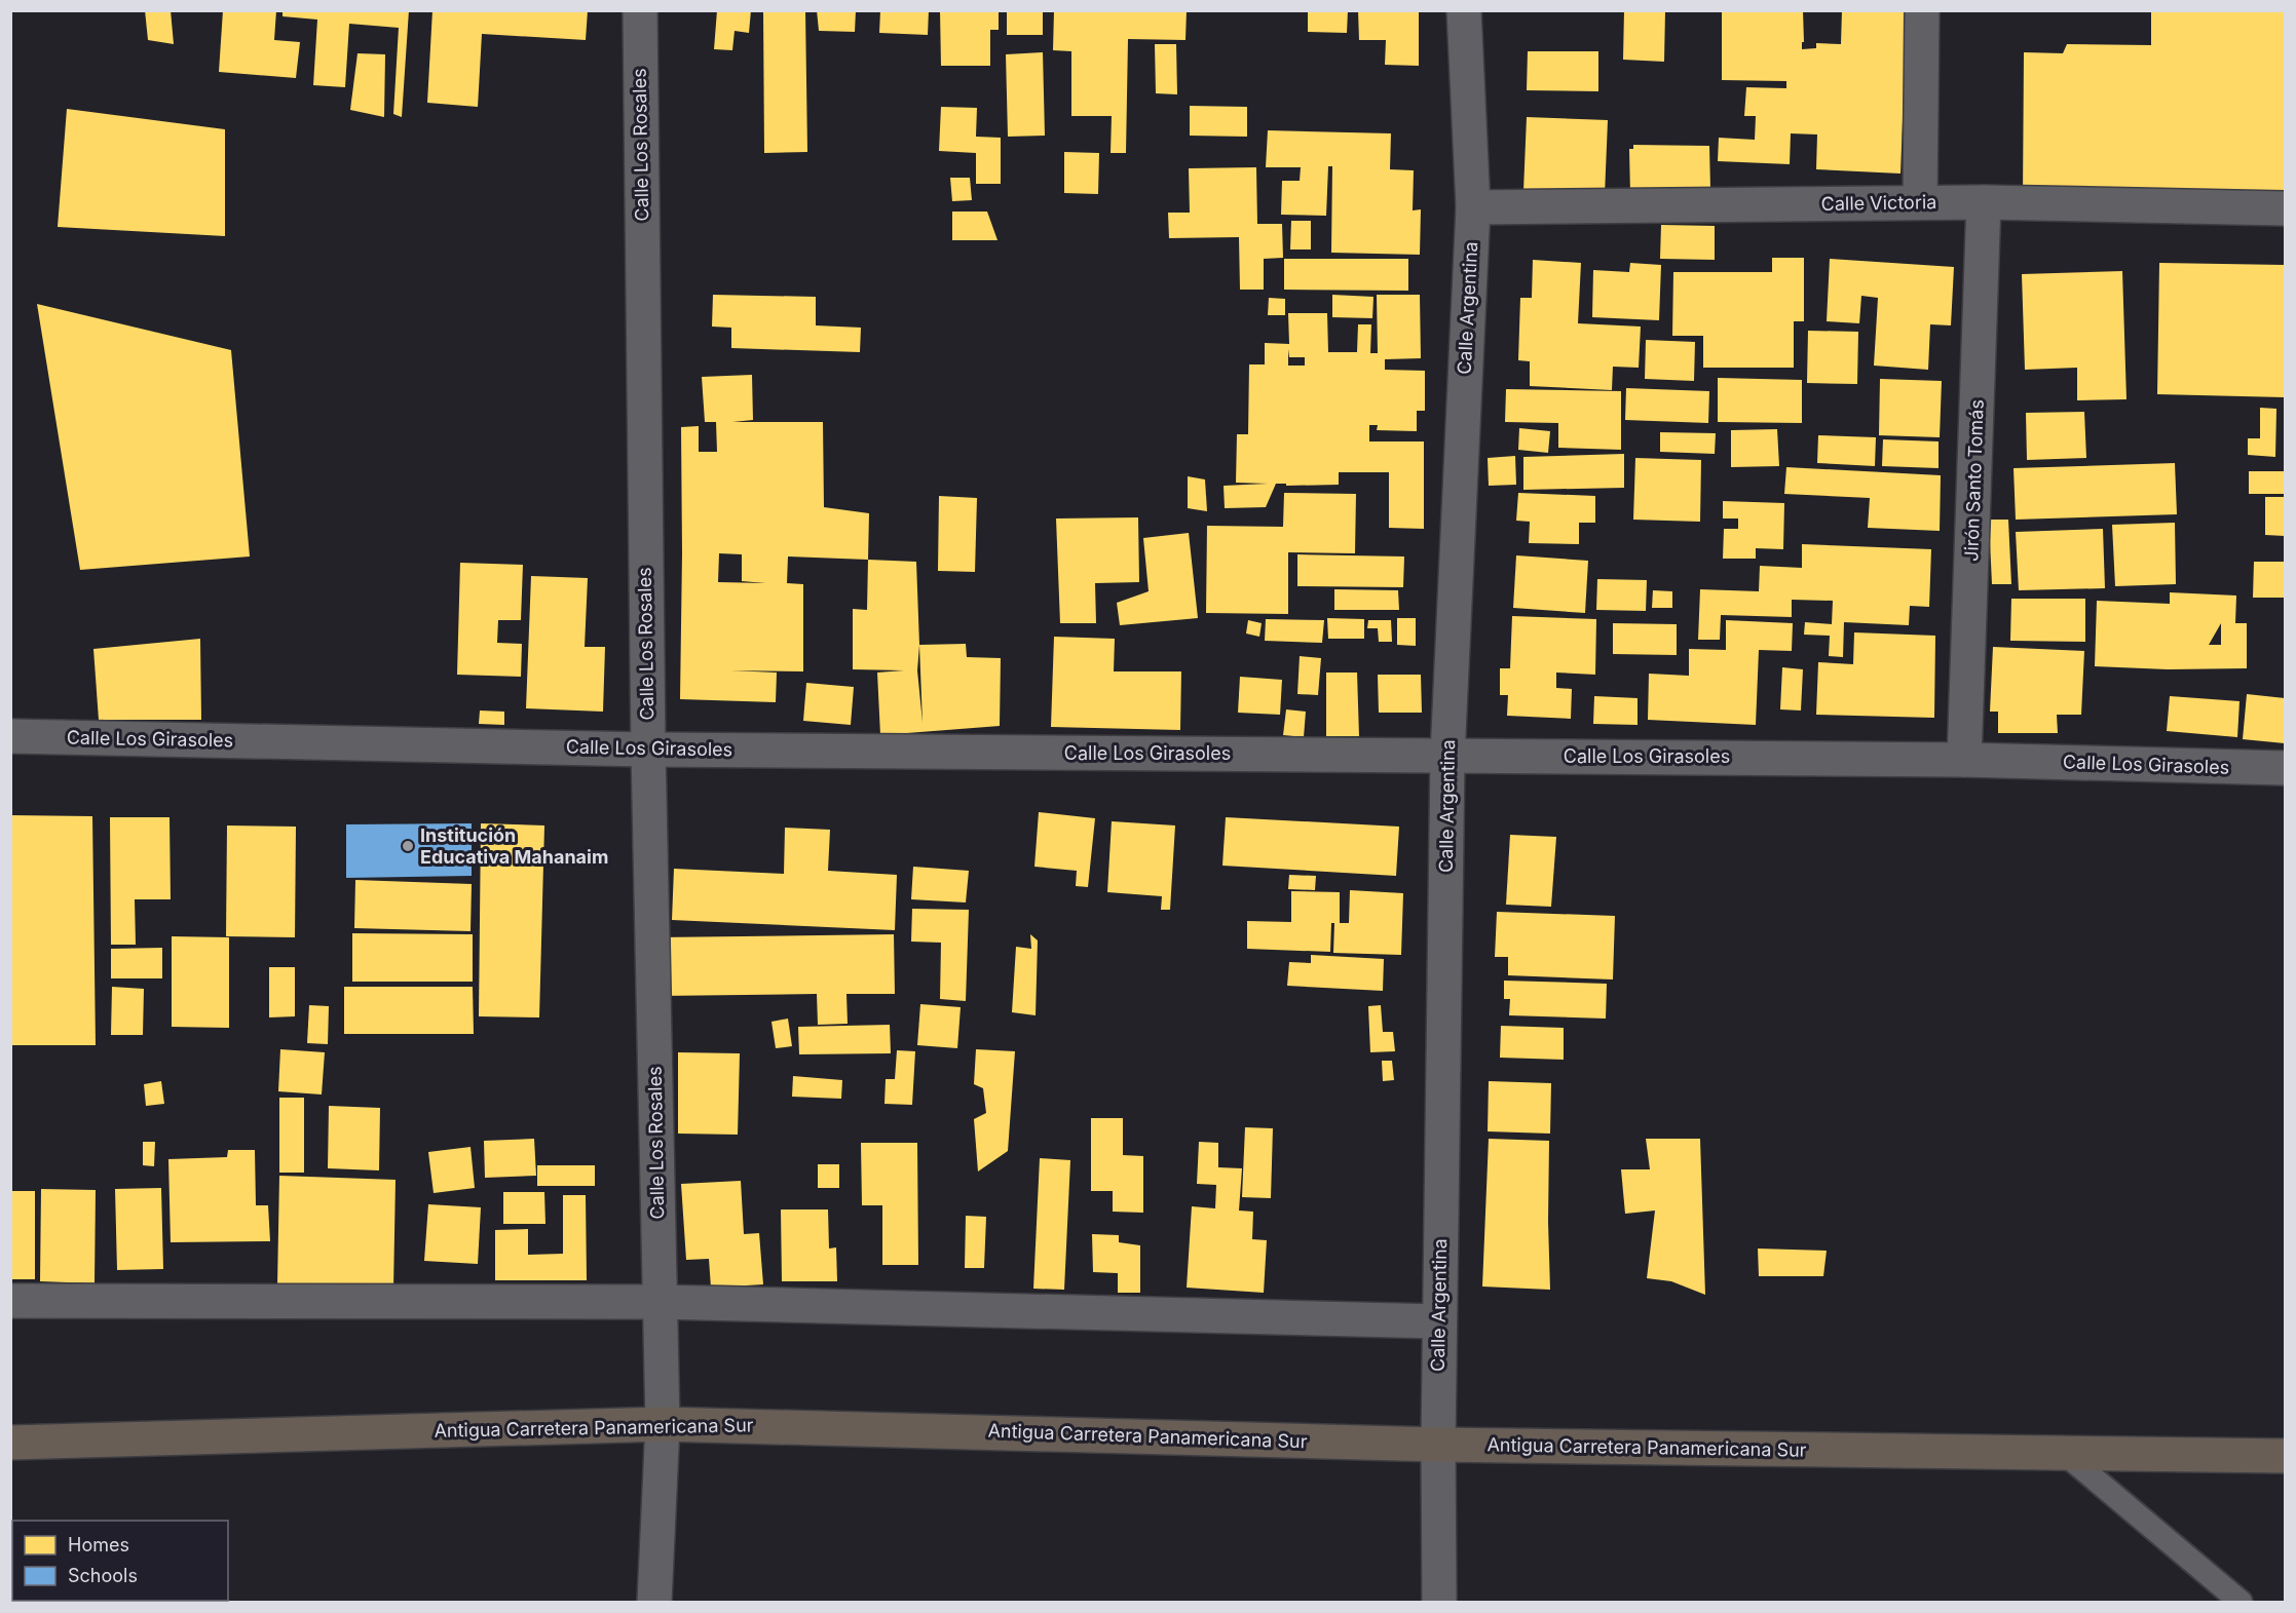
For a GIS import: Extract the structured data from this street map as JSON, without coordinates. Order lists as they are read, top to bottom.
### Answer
{
  "streets": {
    "highway": ["Antigua Carretera Panamericana Sur"],
    "street": [
      "Calle Los Rosales",
      "Calle Victoria",
      "Calle Argentina",
      "Jirón Santo Tomás",
      "Calle Los Girasoles"
    ]
  },
  "crossings": [
    ["Calle Los Rosales", "Calle Los Girasoles"],
    ["Calle Los Rosales", "Antigua Carretera Panamericana Sur"],
    ["Calle Victoria", "Calle Argentina"],
    ["Calle Victoria", "Jirón Santo Tomás"],
    ["Calle Argentina", "Calle Los Girasoles"],
    ["Calle Argentina", "Antigua Carretera Panamericana Sur"],
    ["Jirón Santo Tomás", "Calle Los Girasoles"]
  ],
  "places": ["Institución Educativa Mahanaim"],
  "legend": ["Homes", "Schools"]
}
